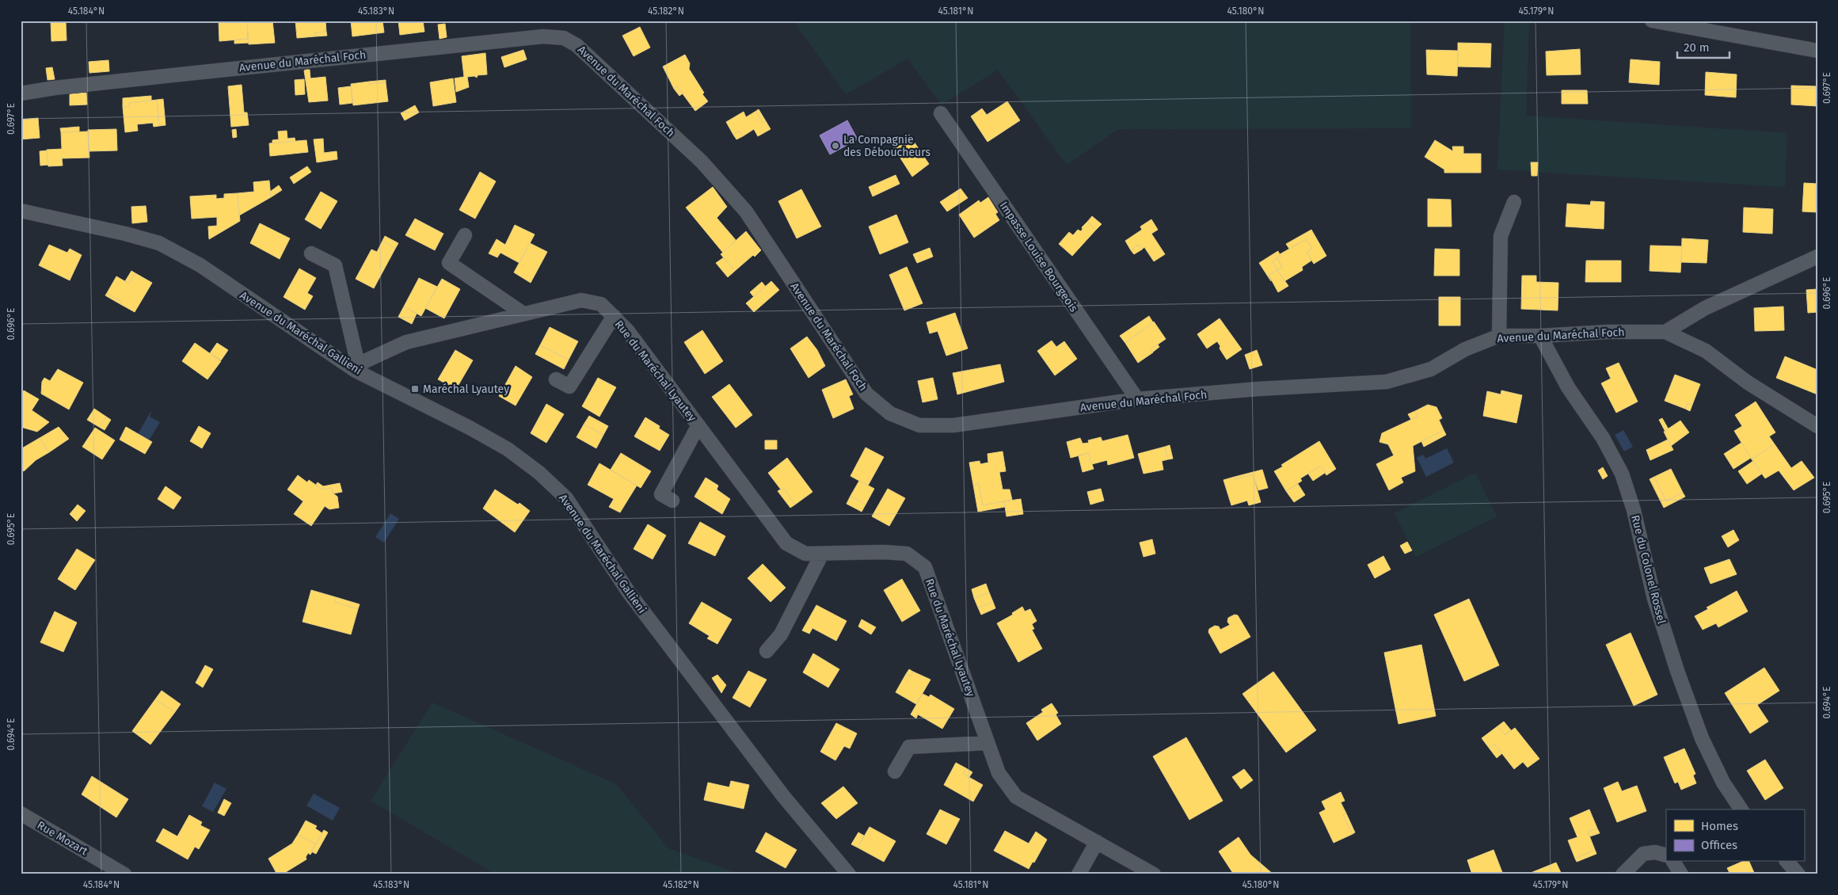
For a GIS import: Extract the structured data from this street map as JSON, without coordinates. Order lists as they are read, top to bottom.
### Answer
{
  "streets": {
    "street": [
      "Avenue du Maréchal Foch",
      "Impasse Louise Bourgeois",
      "Avenue du Maréchal Gallieni",
      "Rue du Maréchal Lyautey",
      "Rue du Colonel Rossel",
      "Rue Mozart"
    ]
  },
  "crossings": [
    ["Avenue du Maréchal Foch", "Impasse Louise Bourgeois"],
    ["Avenue du Maréchal Foch", "Rue du Colonel Rossel"],
    ["Avenue du Maréchal Gallieni", "Rue du Maréchal Lyautey"]
  ],
  "places": {
    "other": ["La Compagnie des Déboucheurs"],
    "transit": ["Maréchal Lyautey"]
  },
  "legend": ["Homes", "Offices"],
  "scale_bar": "20 m",
  "coordinates": [
    "45.184°N",
    "45.183°N",
    "45.182°N",
    "45.181°N",
    "45.180°N",
    "45.179°N",
    "0.697°E",
    "0.696°E",
    "0.695°E",
    "0.694°E"
  ]
}
